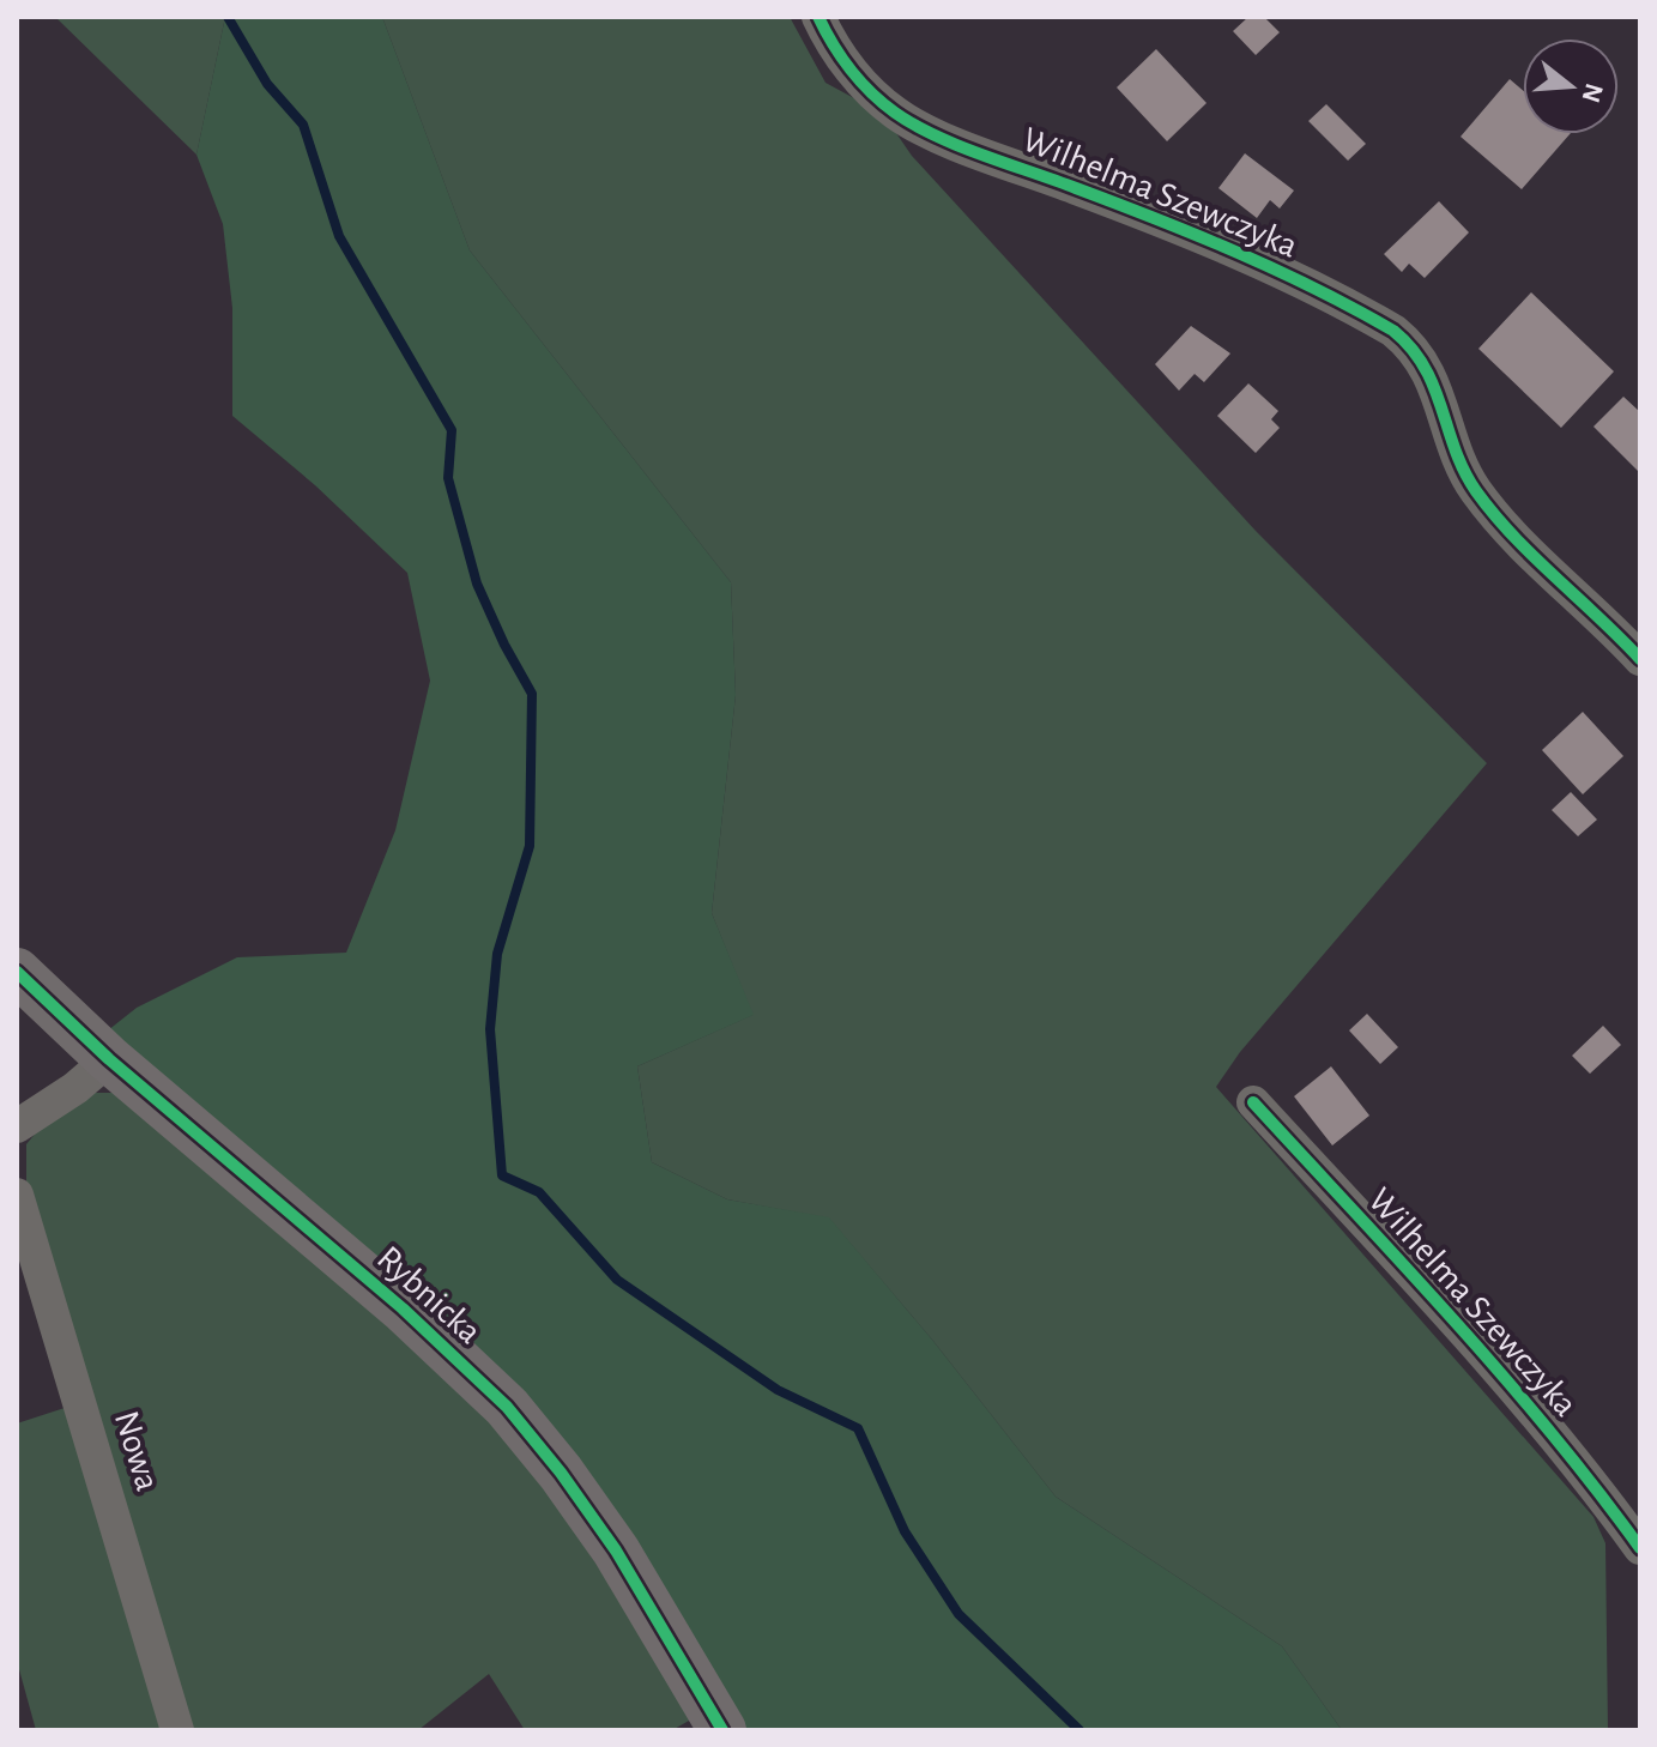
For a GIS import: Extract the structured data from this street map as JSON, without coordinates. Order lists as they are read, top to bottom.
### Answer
{
  "streets": {
    "street": ["Wilhelma Szewczyka", "Rybnicka", "Nowa"]
  },
  "north": "right"
}
